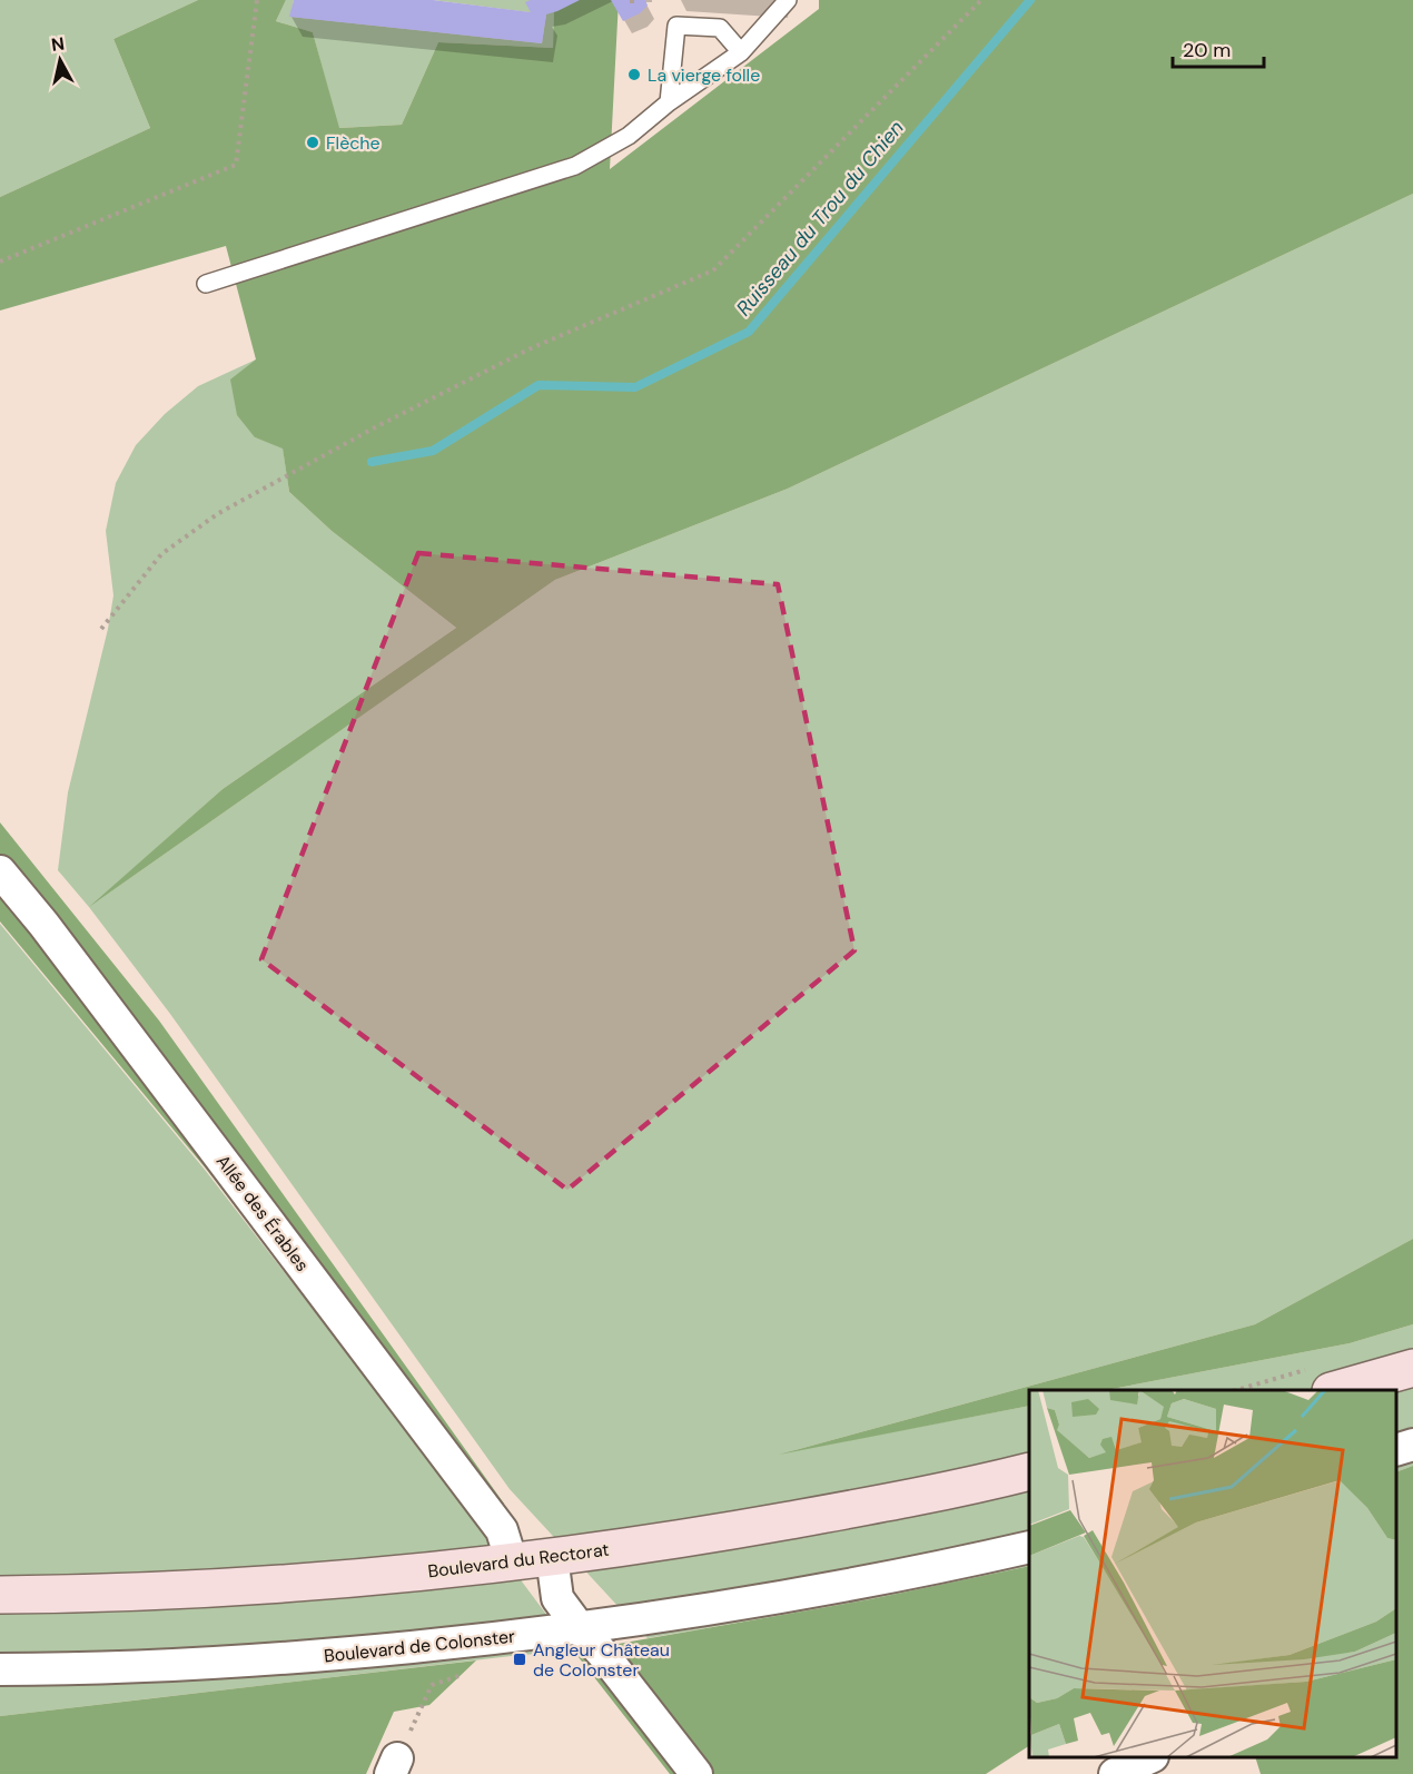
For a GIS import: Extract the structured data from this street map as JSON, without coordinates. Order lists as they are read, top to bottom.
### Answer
{
  "streets": {
    "main road": ["Boulevard du Rectorat"],
    "street": ["Allée des Érables", "Boulevard de Colonster"]
  },
  "crossings": [
    ["Allée des Érables", "Boulevard du Rectorat"]
  ],
  "water": ["Ruisseau du Trou du Chien"],
  "places": {
    "other": ["La vierge folle", "Flèche"],
    "transit": ["Angleur Château de Colonster"]
  },
  "scale_bar": "20 m",
  "north": "top"
}
